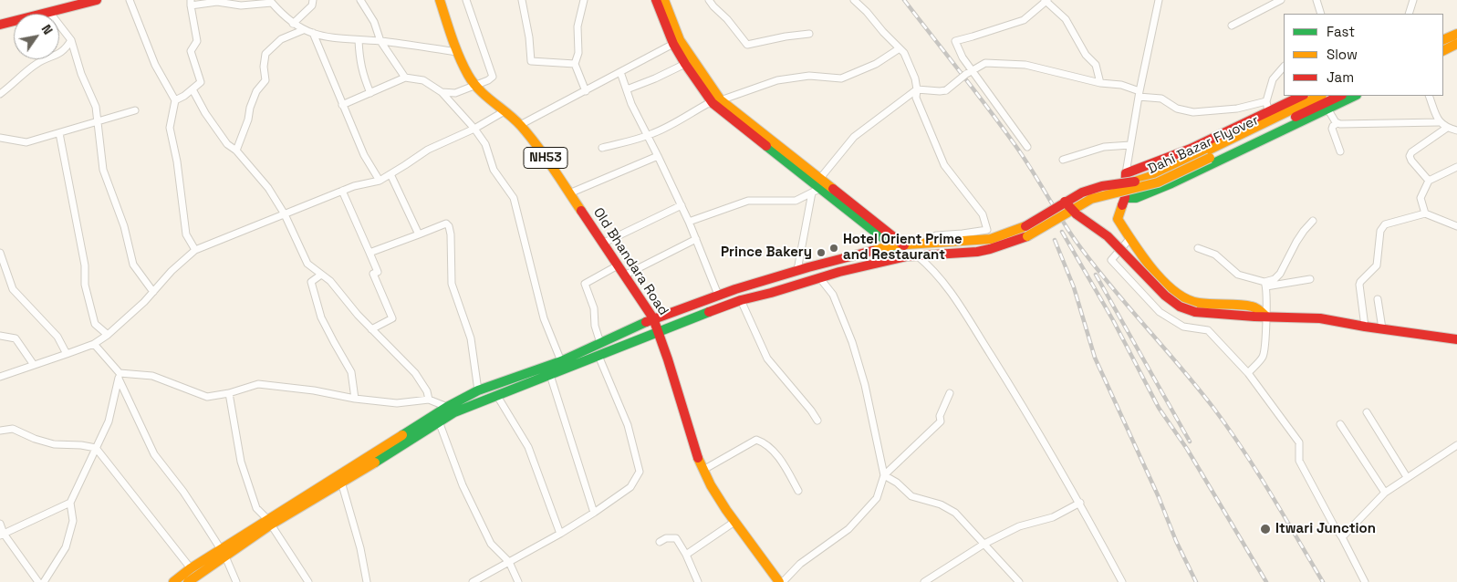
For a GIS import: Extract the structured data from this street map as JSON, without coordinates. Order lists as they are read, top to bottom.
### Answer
{
  "streets": {
    "main road": ["Dahi Bazar Flyover", "NH53", "Old Bhandara Road"]
  },
  "crossings": [
    ["Dahi Bazar Flyover", "Old Bhandara Road"]
  ],
  "places": ["Hotel Orient Prime and Restaurant", "Prince Bakery", "Itwari Junction"],
  "legend": ["Fast", "Slow", "Jam"],
  "north": "top right"
}
